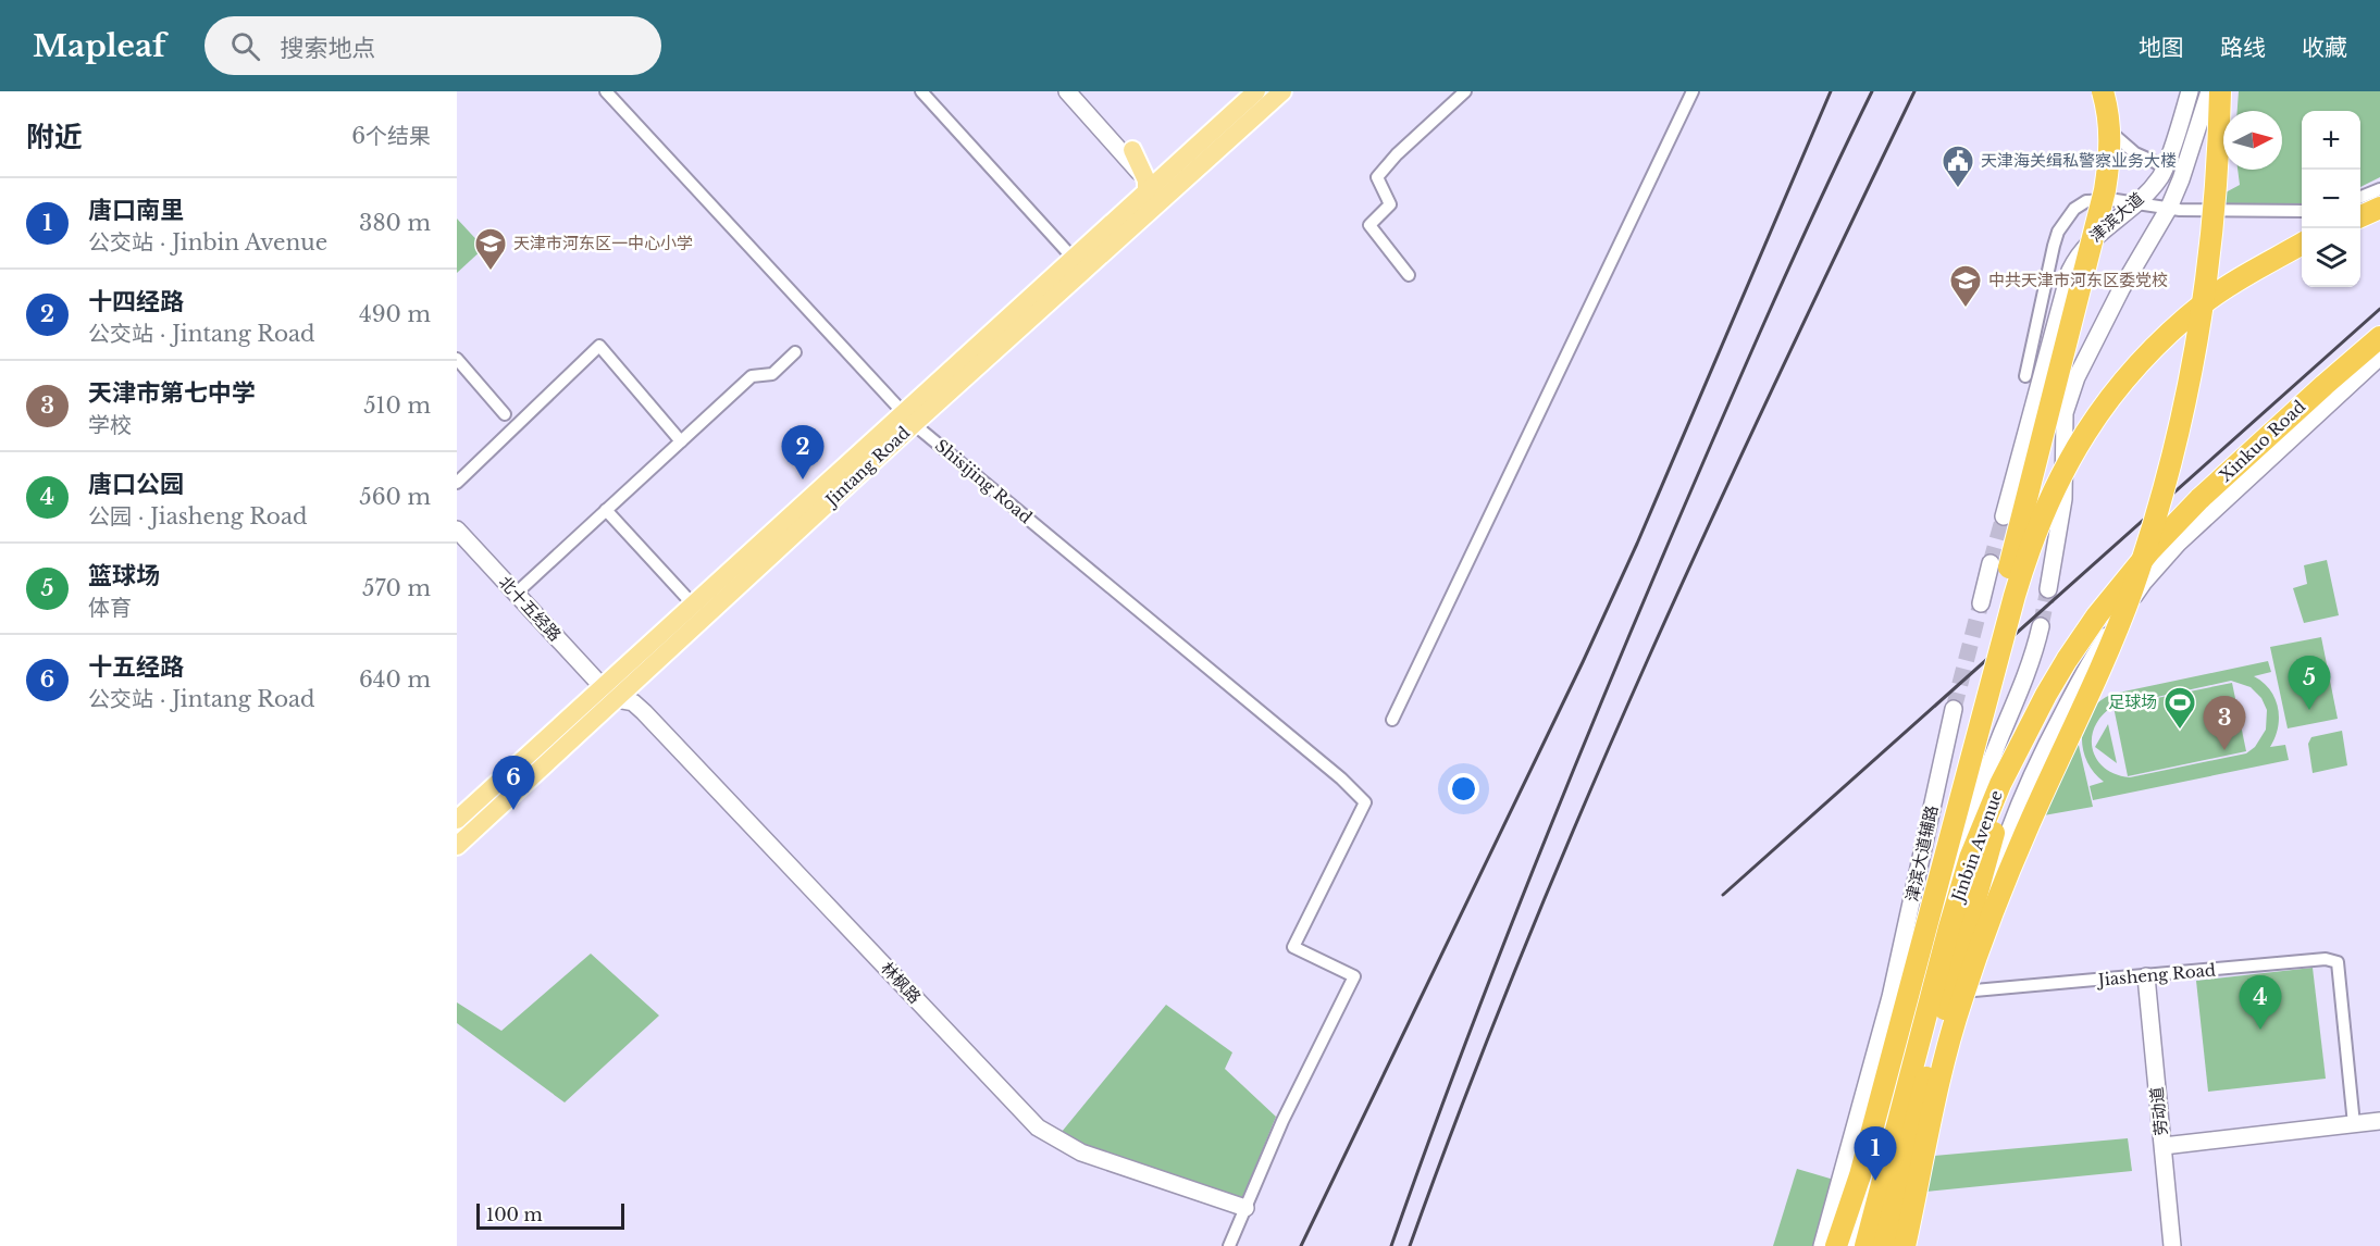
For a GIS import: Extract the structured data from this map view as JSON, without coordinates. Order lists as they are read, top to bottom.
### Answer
{
  "streets": {
    "highway": ["Xinkuo Road", "Jinbin Avenue"],
    "main road": ["Jintang Road"],
    "street": [
      "津滨大道",
      "Shisijing Road",
      "北十五经路",
      "津滨大道辅路",
      "Jiasheng Road",
      "林枫路",
      "劳动道"
    ]
  },
  "crossings": [
    ["Xinkuo Road", "Jinbin Avenue"],
    ["Jintang Road", "Shisijing Road"],
    ["Jintang Road", "北十五经路"],
    ["Jintang Road", "林枫路"],
    ["Shisijing Road", "林枫路"],
    ["北十五经路", "林枫路"],
    ["津滨大道辅路", "Jiasheng Road"],
    ["Jiasheng Road", "劳动道"]
  ],
  "places": {
    "public building": ["天津海关缉私警察业务大楼"],
    "school or university": ["天津市河东区一中心小学", "中共天津市河东区委党校"],
    "sports": ["足球场"]
  },
  "scale_bar": "100 m",
  "north": "right",
  "page": {
    "header": "Mapleaf",
    "search": "搜索地点",
    "nav": ["地图", "路线", "收藏"],
    "heading": ["附近", "6个结果"],
    "map_buttons": ["+", "−"],
    "list": [
      {
        "mark": "1",
        "name": "唐口南里",
        "note": "公交站 · Jinbin Avenue",
        "value": "380 m"
      },
      {
        "mark": "2",
        "name": "十四经路",
        "note": "公交站 · Jintang Road",
        "value": "490 m"
      },
      {
        "mark": "3",
        "name": "天津市第七中学",
        "note": "学校",
        "value": "510 m"
      },
      {
        "mark": "4",
        "name": "唐口公园",
        "note": "公园 · Jiasheng Road",
        "value": "560 m"
      },
      {
        "mark": "5",
        "name": "篮球场",
        "note": "体育",
        "value": "570 m"
      },
      {
        "mark": "6",
        "name": "十五经路",
        "note": "公交站 · Jintang Road",
        "value": "640 m"
      }
    ],
    "pins": [
      "2",
      "5",
      "3",
      "6",
      "4",
      "1"
    ],
    "scale": "100 m"
  }
}
